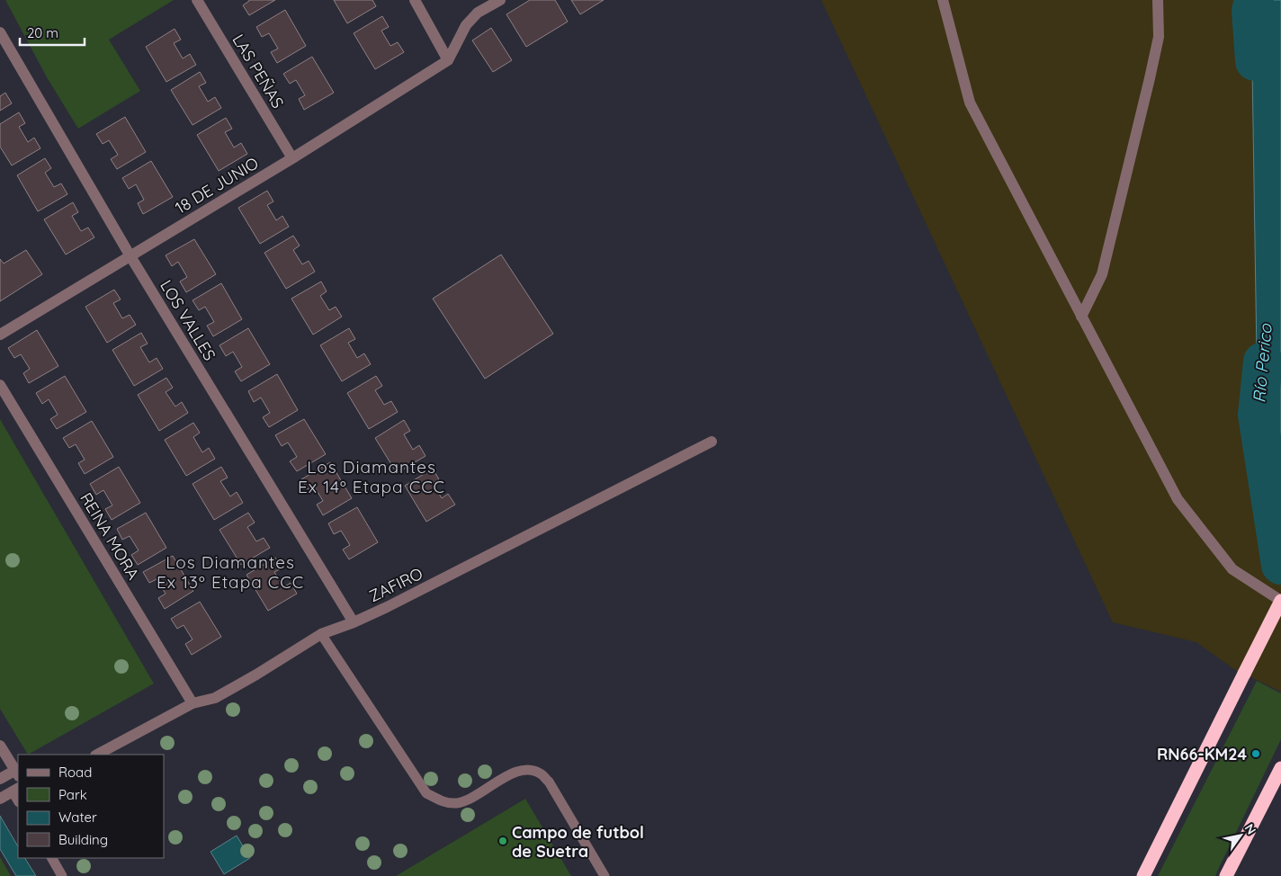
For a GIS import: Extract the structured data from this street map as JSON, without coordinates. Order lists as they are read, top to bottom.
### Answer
{
  "streets": {
    "street": [
      "LAS PEÑAS",
      "18 DE JUNIO",
      "LOS VALLES",
      "REINA MORA",
      "ZAFIRO"
    ]
  },
  "crossings": [
    ["LAS PEÑAS", "18 DE JUNIO"],
    ["18 DE JUNIO", "LOS VALLES"],
    ["LOS VALLES", "ZAFIRO"],
    ["REINA MORA", "ZAFIRO"]
  ],
  "districts": ["Los Diamantes Ex 14º Etapa CCC", "Los Diamantes Ex 13º Etapa CCC"],
  "water": ["Río Perico"],
  "places": ["RN66-KM24", "Campo de futbol de Suetra"],
  "legend": [
    "Road",
    "Park",
    "Water",
    "Building"
  ],
  "scale_bar": "20 m",
  "north": "top right"
}
